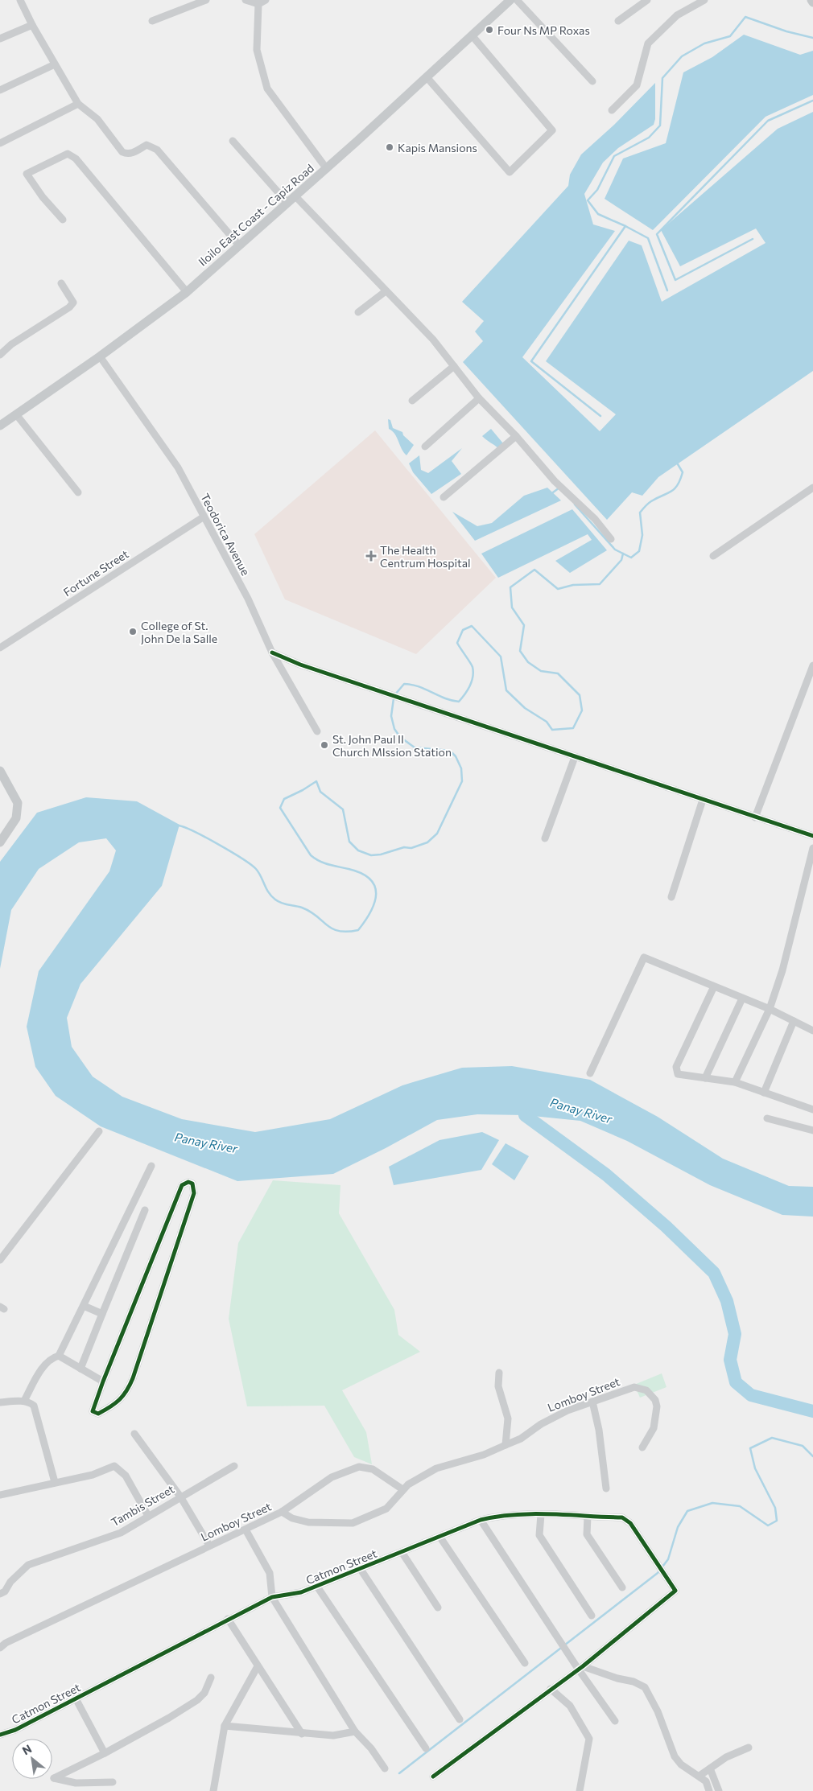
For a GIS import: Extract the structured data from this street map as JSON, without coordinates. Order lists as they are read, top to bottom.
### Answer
{
  "streets": {
    "main road": ["Iloilo East Coast - Capiz Road"],
    "street": [
      "Teodorica Avenue",
      "Fortune Street",
      "Lomboy Street",
      "Tambis Street",
      "Catmon Street"
    ]
  },
  "crossings": [
    ["Iloilo East Coast - Capiz Road", "Teodorica Avenue"],
    ["Teodorica Avenue", "Fortune Street"]
  ],
  "water": ["Panay River"],
  "places": {
    "other": [
      "Four Ns MP Roxas",
      "Kapis Mansions",
      "College of St. John De la Salle",
      "St. John Paul II Church MIssion Station"
    ],
    "health": ["The Health Centrum Hospital"]
  },
  "north": "top left"
}
